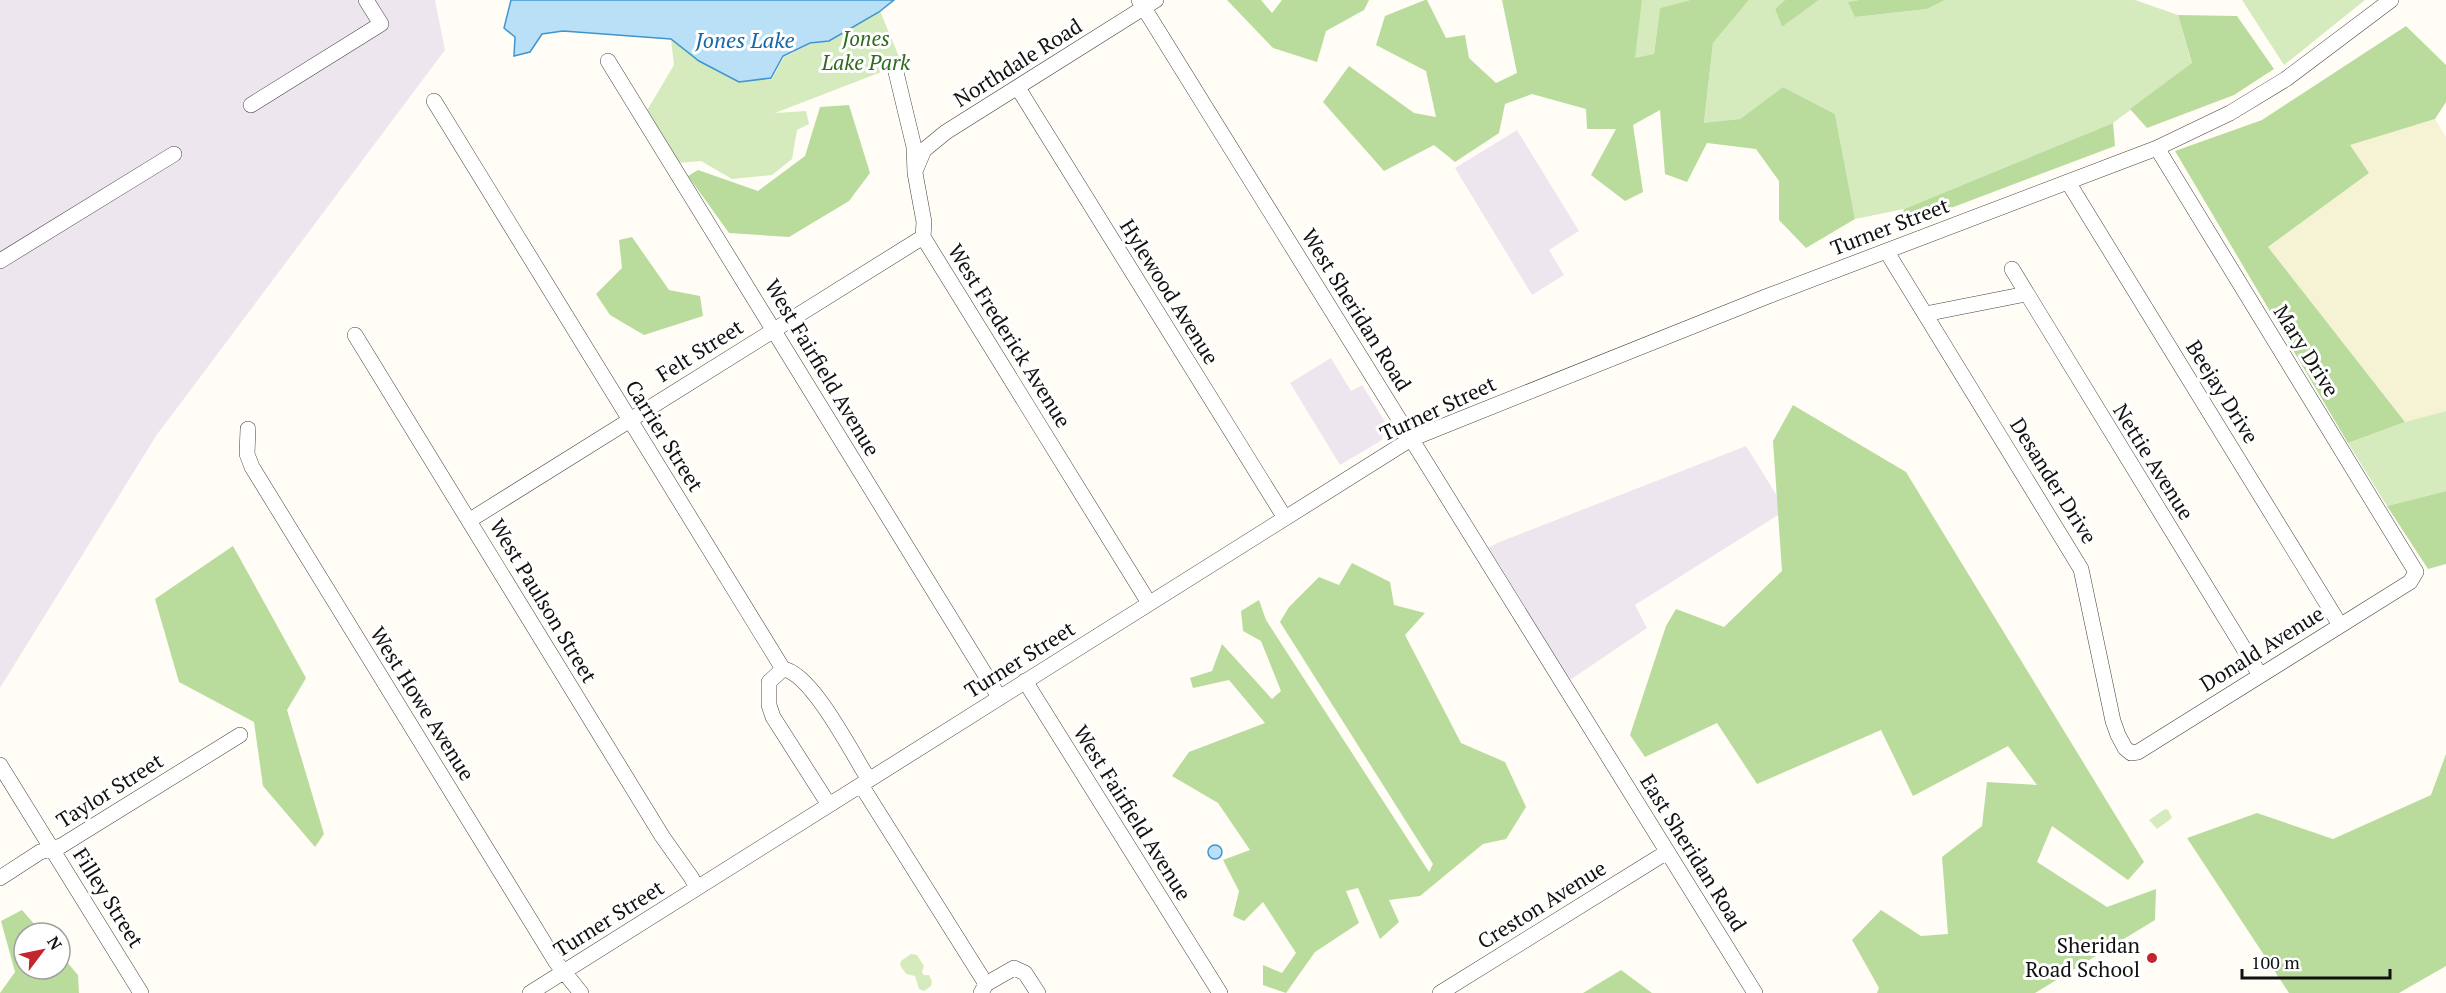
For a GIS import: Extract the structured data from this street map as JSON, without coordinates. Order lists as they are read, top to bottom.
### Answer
{
  "streets": {
    "street": [
      "Northdale Road",
      "Turner Street",
      "Hylewood Avenue",
      "West Sheridan Road",
      "West Frederick Avenue",
      "Felt Street",
      "Mary Drive",
      "West Fairfield Avenue",
      "Beejay Drive",
      "Carrier Street",
      "Nettie Avenue",
      "Desander Drive",
      "West Paulson Street",
      "Donald Avenue",
      "West Howe Avenue",
      "Taylor Street",
      "East Sheridan Road",
      "Filley Street",
      "Creston Avenue"
    ]
  },
  "crossings": [
    ["Northdale Road", "Hylewood Avenue"],
    ["Northdale Road", "West Sheridan Road"],
    ["Northdale Road", "West Frederick Avenue"],
    ["Turner Street", "Hylewood Avenue"],
    ["Turner Street", "West Sheridan Road"],
    ["Turner Street", "West Frederick Avenue"],
    ["Turner Street", "Mary Drive"],
    ["Turner Street", "West Fairfield Avenue"],
    ["Turner Street", "Beejay Drive"],
    ["Turner Street", "Carrier Street"],
    ["Turner Street", "Desander Drive"],
    ["Turner Street", "West Paulson Street"],
    ["Turner Street", "West Howe Avenue"],
    ["West Sheridan Road", "East Sheridan Road"],
    ["West Frederick Avenue", "Felt Street"],
    ["Felt Street", "West Fairfield Avenue"],
    ["Felt Street", "Carrier Street"],
    ["Felt Street", "West Paulson Street"],
    ["Mary Drive", "Donald Avenue"],
    ["Beejay Drive", "Donald Avenue"],
    ["Nettie Avenue", "Donald Avenue"],
    ["Desander Drive", "Donald Avenue"],
    ["Taylor Street", "Filley Street"],
    ["East Sheridan Road", "Creston Avenue"]
  ],
  "water": ["Jones Lake"],
  "parks": ["Jones Lake Park"],
  "places": ["Sheridan Road School"],
  "scale_bar": "100 m",
  "north": "top right"
}
